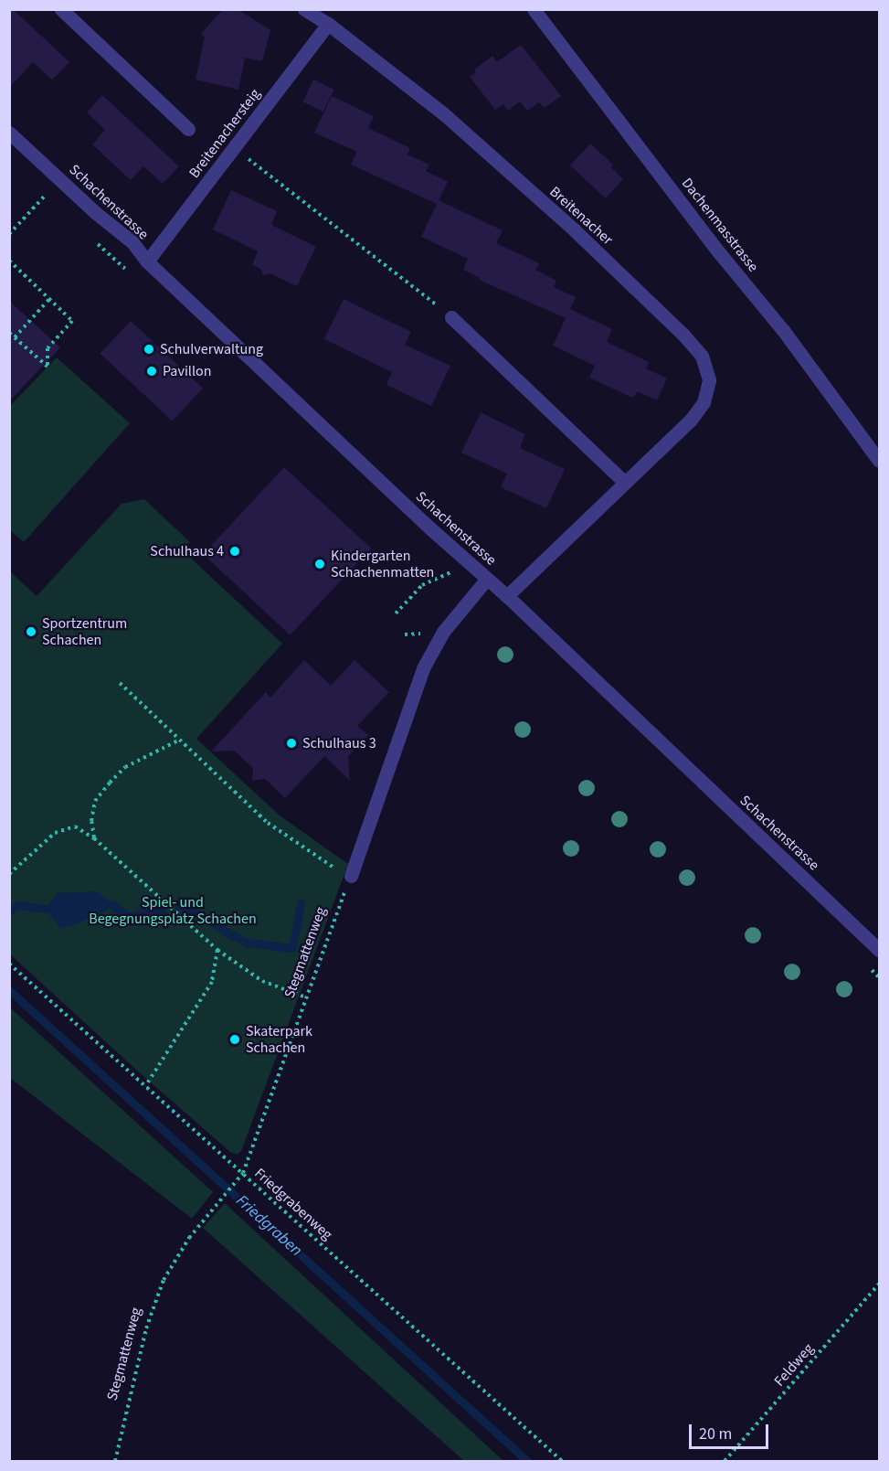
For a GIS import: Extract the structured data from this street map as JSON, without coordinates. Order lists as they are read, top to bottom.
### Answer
{
  "streets": {
    "street": [
      "Breitenachersteig",
      "Schachenstrasse",
      "Breitenacher",
      "Dachenmasstrasse"
    ],
    "path": ["Stegmattenweg", "Friedgrabenweg", "Feldweg"]
  },
  "crossings": [
    ["Breitenachersteig", "Schachenstrasse"],
    ["Breitenachersteig", "Breitenacher"],
    ["Schachenstrasse", "Breitenacher"],
    ["Stegmattenweg", "Friedgrabenweg"]
  ],
  "water": ["Friedgraben"],
  "parks": ["Spiel- und Begegnungsplatz Schachen"],
  "places": [
    "Schulverwaltung",
    "Pavillon",
    "Schulhaus 4",
    "Kindergarten Schachenmatten",
    "Sportzentrum Schachen",
    "Schulhaus 3",
    "Skaterpark Schachen"
  ],
  "scale_bar": "20 m"
}
